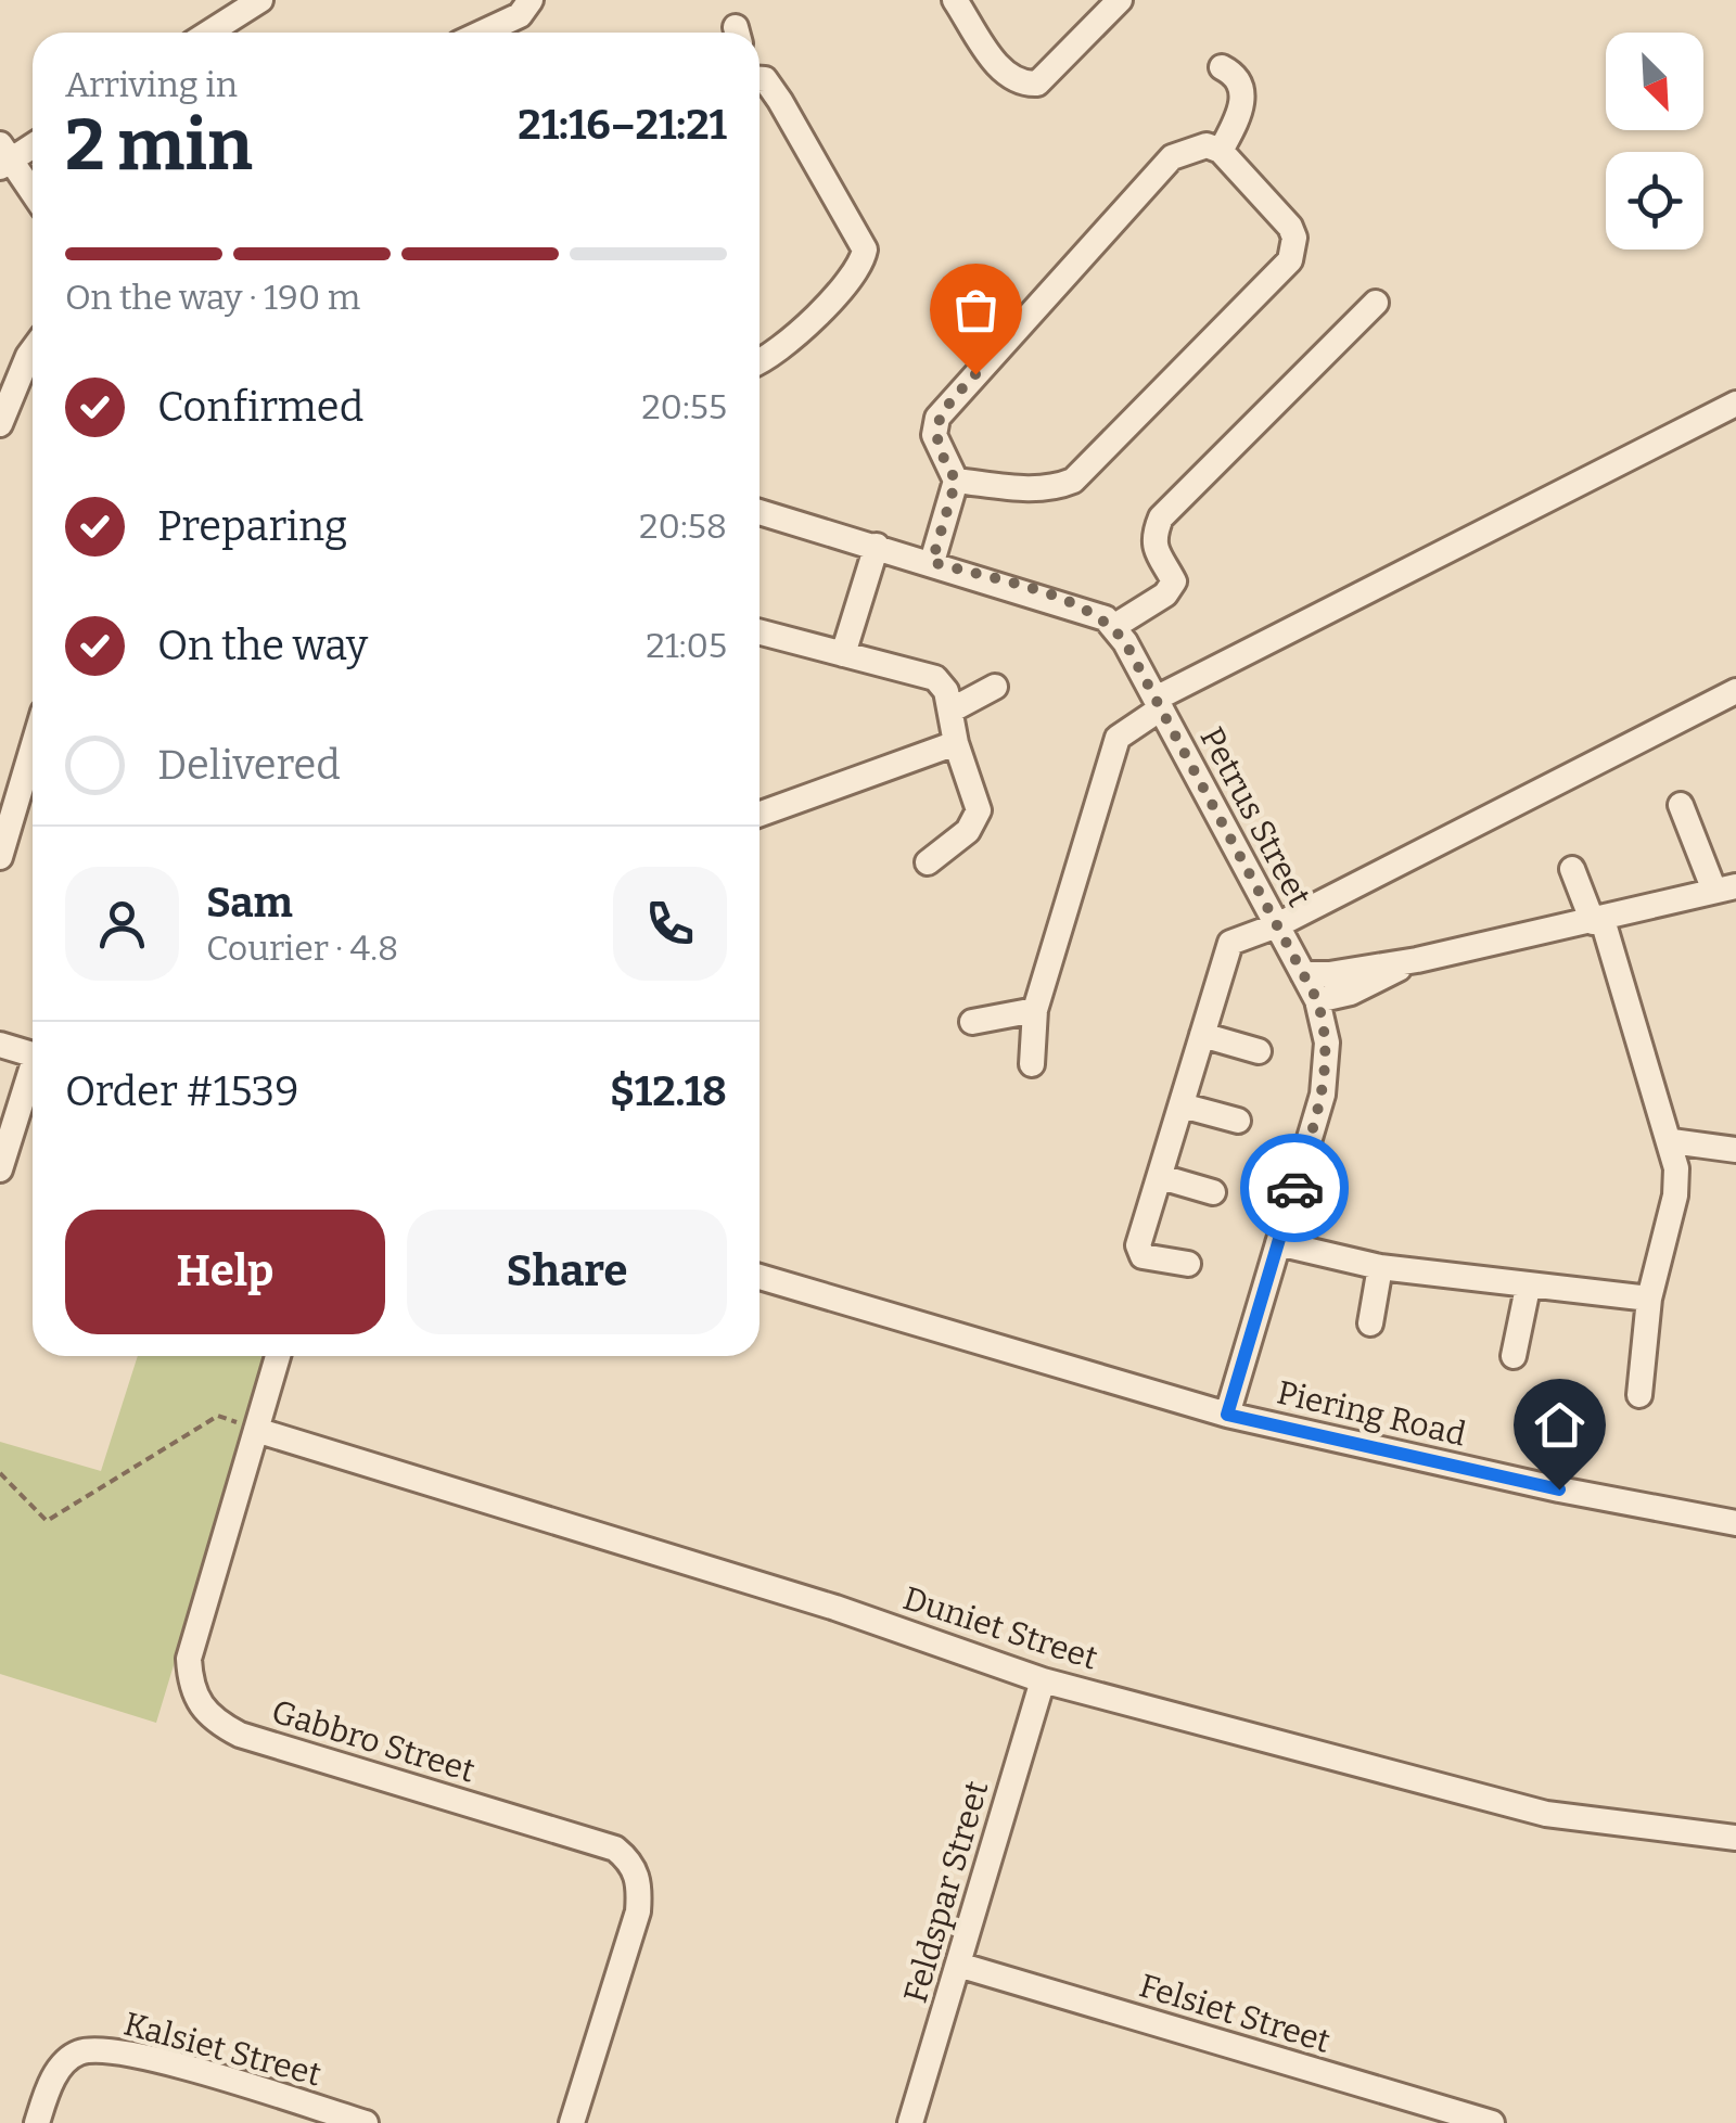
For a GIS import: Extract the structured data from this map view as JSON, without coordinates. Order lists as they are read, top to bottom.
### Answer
{
  "streets": {
    "street": [
      "Petrus Street",
      "Piering Road",
      "Duniet Street",
      "Gabbro Street",
      "Feldspar Street",
      "Felsiet Street",
      "Kalsiet Street"
    ]
  },
  "crossings": [
    ["Petrus Street", "Piering Road"],
    ["Duniet Street", "Gabbro Street"],
    ["Duniet Street", "Feldspar Street"],
    ["Feldspar Street", "Felsiet Street"]
  ],
  "north": "bottom right",
  "page": {
    "heading": ["2 min", "Arriving in", "21:16–21:21"],
    "panel": [
      "Sam",
      "Courier · 4.8",
      "Order #1539",
      "$12.18"
    ],
    "bar": "On the way · 190 m",
    "list": [
      ["Confirmed", "20:55"],
      ["Preparing", "20:58"],
      ["On the way", "21:05"],
      "Delivered"
    ],
    "buttons": ["Help", "Share"]
  }
}
